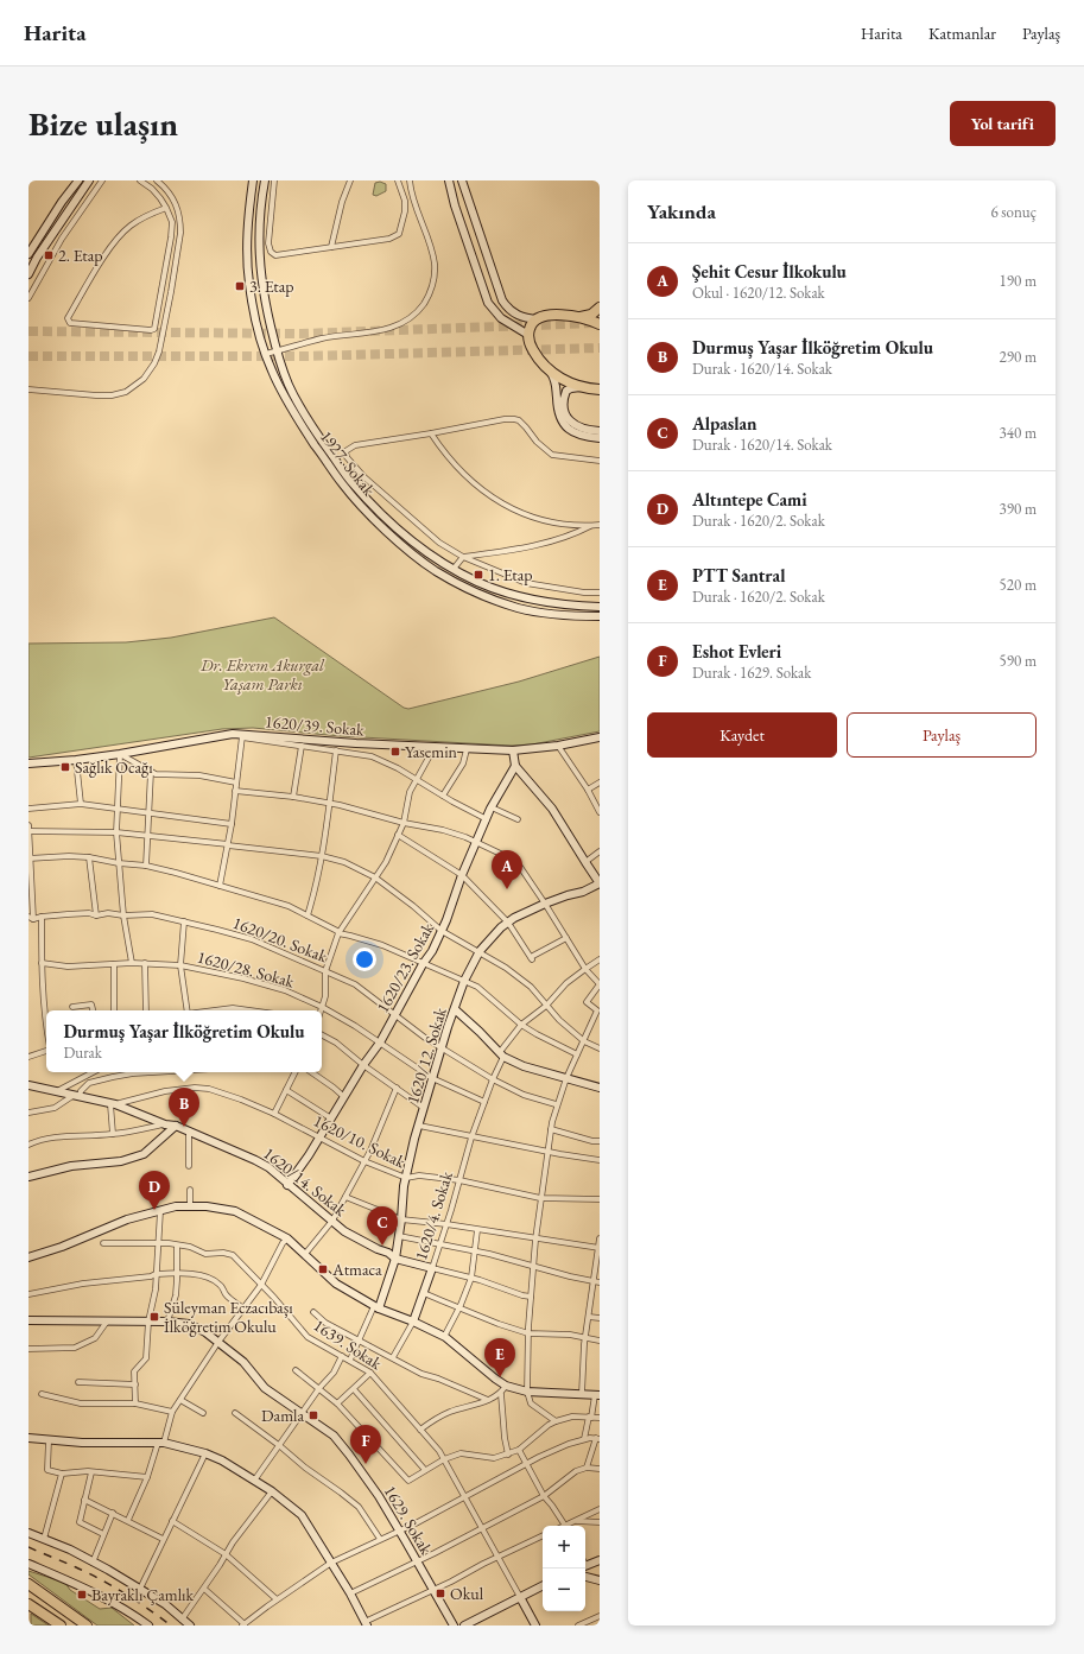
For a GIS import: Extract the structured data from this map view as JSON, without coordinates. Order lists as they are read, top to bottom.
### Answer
{
  "streets": {
    "street": [
      "1927. Sokak",
      "1620/39. Sokak",
      "1620/20. Sokak",
      "1620/23. Sokak",
      "1620/28. Sokak",
      "1620/12. Sokak",
      "1620/10. Sokak",
      "1620/14. Sokak",
      "1620/4. Sokak",
      "1639. Sokak",
      "1629. Sokak"
    ]
  },
  "crossings": [
    ["1620/20. Sokak", "1620/23. Sokak"],
    ["1620/20. Sokak", "1620/12. Sokak"],
    ["1620/20. Sokak", "1620/4. Sokak"],
    ["1620/23. Sokak", "1620/28. Sokak"],
    ["1620/23. Sokak", "1620/10. Sokak"],
    ["1620/23. Sokak", "1620/14. Sokak"],
    ["1620/28. Sokak", "1620/12. Sokak"],
    ["1620/28. Sokak", "1620/4. Sokak"],
    ["1620/12. Sokak", "1620/10. Sokak"],
    ["1620/12. Sokak", "1620/14. Sokak"],
    ["1620/10. Sokak", "1620/14. Sokak"],
    ["1620/10. Sokak", "1620/4. Sokak"],
    ["1620/14. Sokak", "1620/4. Sokak"]
  ],
  "parks": ["Dr. Ekrem Akurgal Yaşam Parkı"],
  "places": {
    "transit": [
      "2. Etap",
      "3. Etap",
      "1. Etap",
      "Yasemin",
      "Sağlık Ocağı",
      "Atmaca",
      "Süleyman Eczacıbaşı İlköğretim Okulu",
      "Damla",
      "Okul",
      "Bayraklı Çamlık"
    ]
  },
  "page": {
    "header": "Harita",
    "nav": ["Harita", "Katmanlar", "Paylaş"],
    "buttons": [
      "Yol tarifi",
      ["Kaydet", "Paylaş"]
    ],
    "title": "Bize ulaşın",
    "heading": ["Yakında", "6 sonuç"],
    "list": [
      {
        "mark": "A",
        "name": "Şehit Cesur İlkokulu",
        "note": "Okul · 1620/12. Sokak",
        "value": "190 m"
      },
      {
        "mark": "B",
        "name": "Durmuş Yaşar İlköğretim Okulu",
        "note": "Durak · 1620/14. Sokak",
        "value": "290 m"
      },
      {
        "mark": "C",
        "name": "Alpaslan",
        "note": "Durak · 1620/14. Sokak",
        "value": "340 m"
      },
      {
        "mark": "D",
        "name": "Altıntepe Cami",
        "note": "Durak · 1620/2. Sokak",
        "value": "390 m"
      },
      {
        "mark": "E",
        "name": "PTT Santral",
        "note": "Durak · 1620/2. Sokak",
        "value": "520 m"
      },
      {
        "mark": "F",
        "name": "Eshot Evleri",
        "note": "Durak · 1629. Sokak",
        "value": "590 m"
      }
    ],
    "pins": [
      "A",
      "B",
      "D",
      "C",
      "E",
      "F"
    ],
    "popup": ["Durmuş Yaşar İlköğretim Okulu", "Durak"],
    "map_buttons": ["+", "−"]
  }
}
